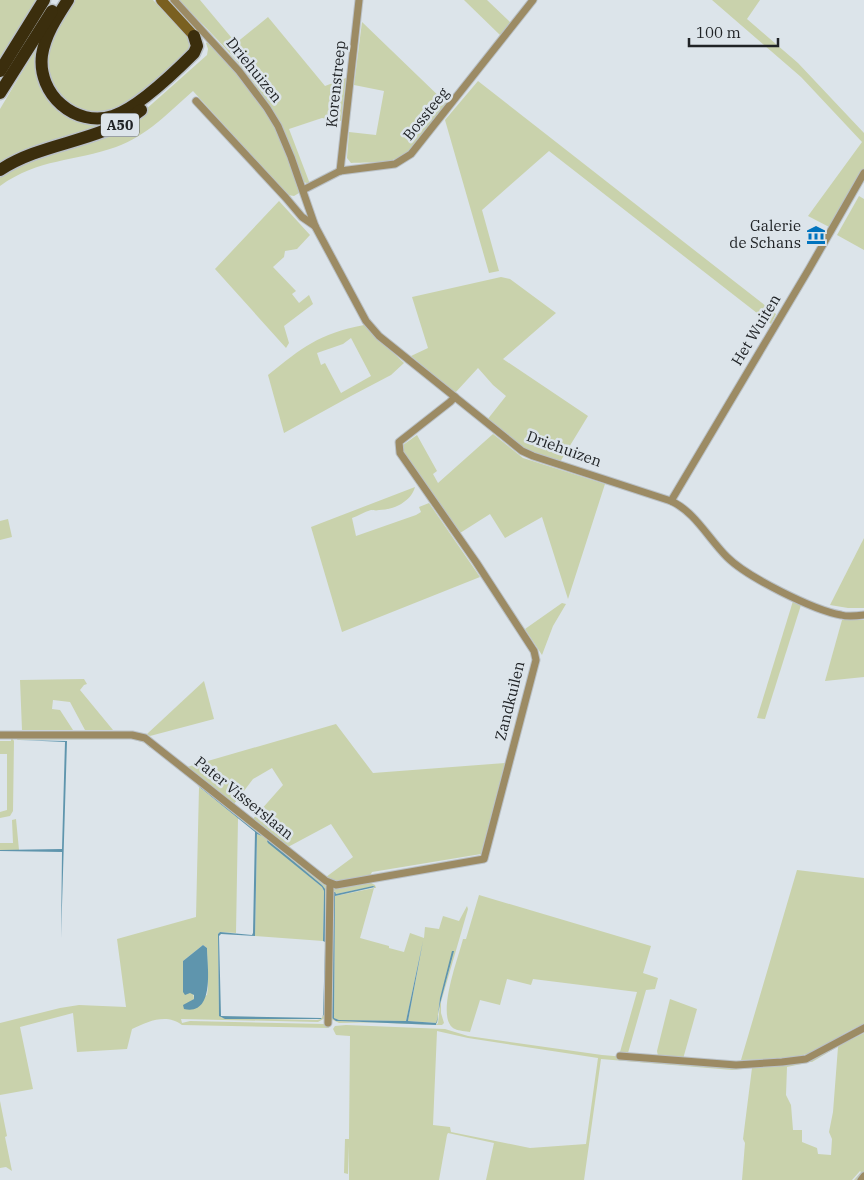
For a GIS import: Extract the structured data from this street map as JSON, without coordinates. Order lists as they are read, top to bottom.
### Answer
{
  "streets": {
    "highway": ["A50"],
    "street": [
      "Driehuizen",
      "Korenstreep",
      "Bossteeg",
      "Het Wuiten",
      "Zandkuilen",
      "Pater Visserslaan"
    ]
  },
  "crossings": [
    ["Driehuizen", "Bossteeg"],
    ["Driehuizen", "Het Wuiten"],
    ["Driehuizen", "Zandkuilen"],
    ["Korenstreep", "Bossteeg"],
    ["Zandkuilen", "Pater Visserslaan"]
  ],
  "places": {
    "museum": ["Galerie de Schans"]
  },
  "scale_bar": "100 m"
}
